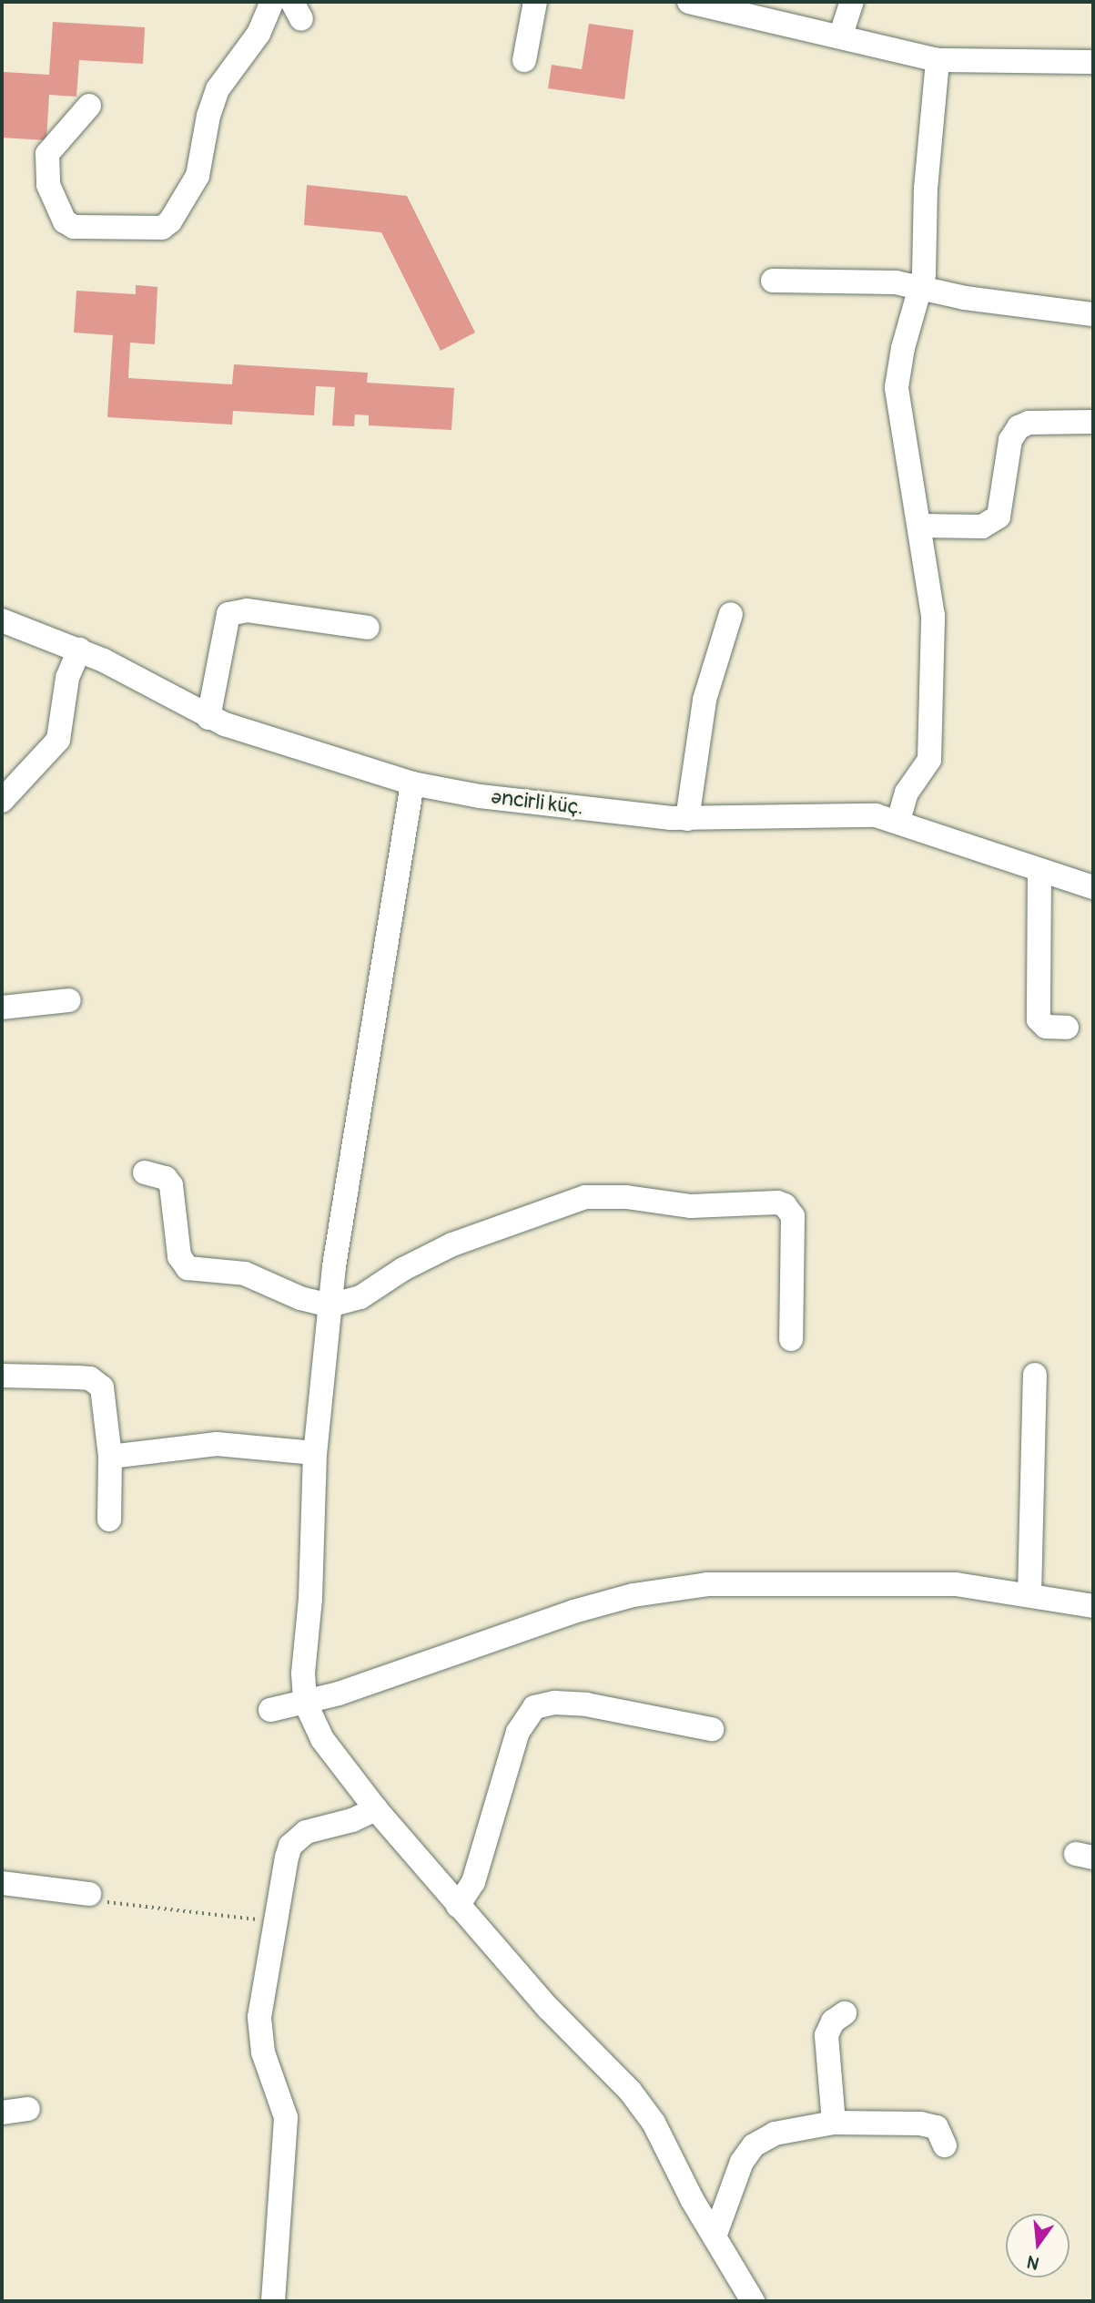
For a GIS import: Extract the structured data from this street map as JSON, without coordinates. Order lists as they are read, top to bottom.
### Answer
{
  "streets": {
    "street": ["Əncirli küç."]
  },
  "north": "bottom"
}
